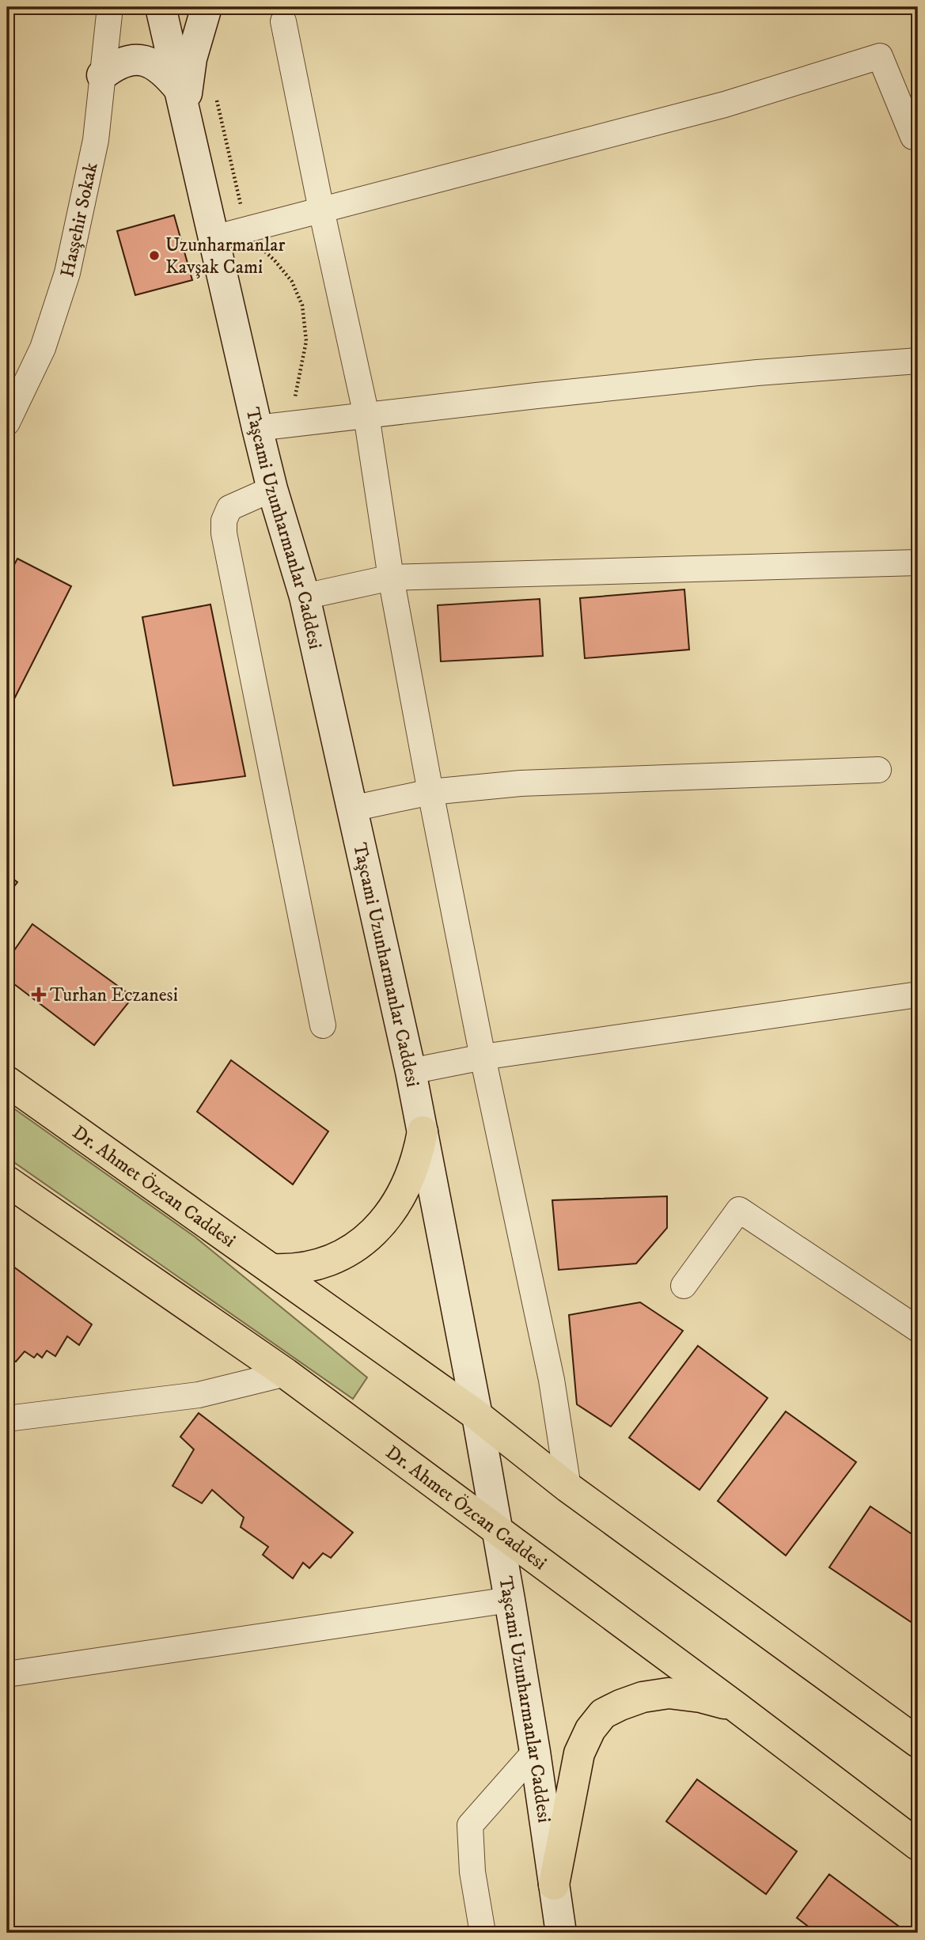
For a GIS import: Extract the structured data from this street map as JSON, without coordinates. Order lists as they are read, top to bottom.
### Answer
{
  "streets": {
    "main road": ["Taşcami Uzunharmanlar Caddesi", "Dr. Ahmet Özcan Caddesi"],
    "street": ["Hasşehir Sokak"]
  },
  "crossings": [
    ["Taşcami Uzunharmanlar Caddesi", "Dr. Ahmet Özcan Caddesi"]
  ],
  "places": {
    "other": ["Uzunharmanlar Kavşak Cami"],
    "health": ["Turhan Eczanesi"]
  }
}
